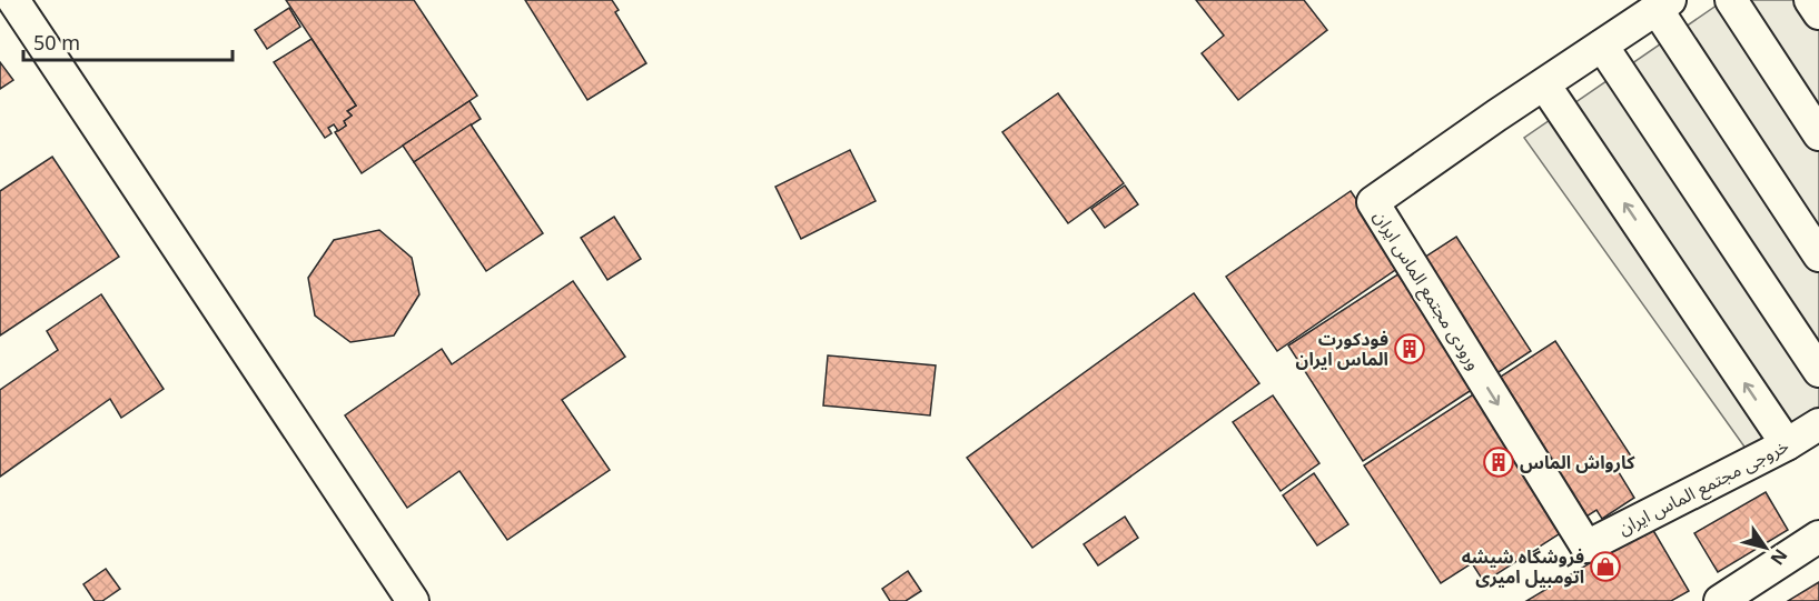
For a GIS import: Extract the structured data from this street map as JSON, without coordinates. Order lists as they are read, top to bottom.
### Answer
{
  "streets": {
    "street": ["ورودی مجتمع الماس ایران", "خروجی مجتمع الماس ایران"]
  },
  "crossings": [
    ["ورودی مجتمع الماس ایران", "خروجی مجتمع الماس ایران"]
  ],
  "places": {
    "building": ["فودکورت الماس ایران", "کارواش الماس"],
    "shop": ["فروشگاه شیشه اتومبیل امیری"]
  },
  "scale_bar": "50 m",
  "north": "bottom right"
}
